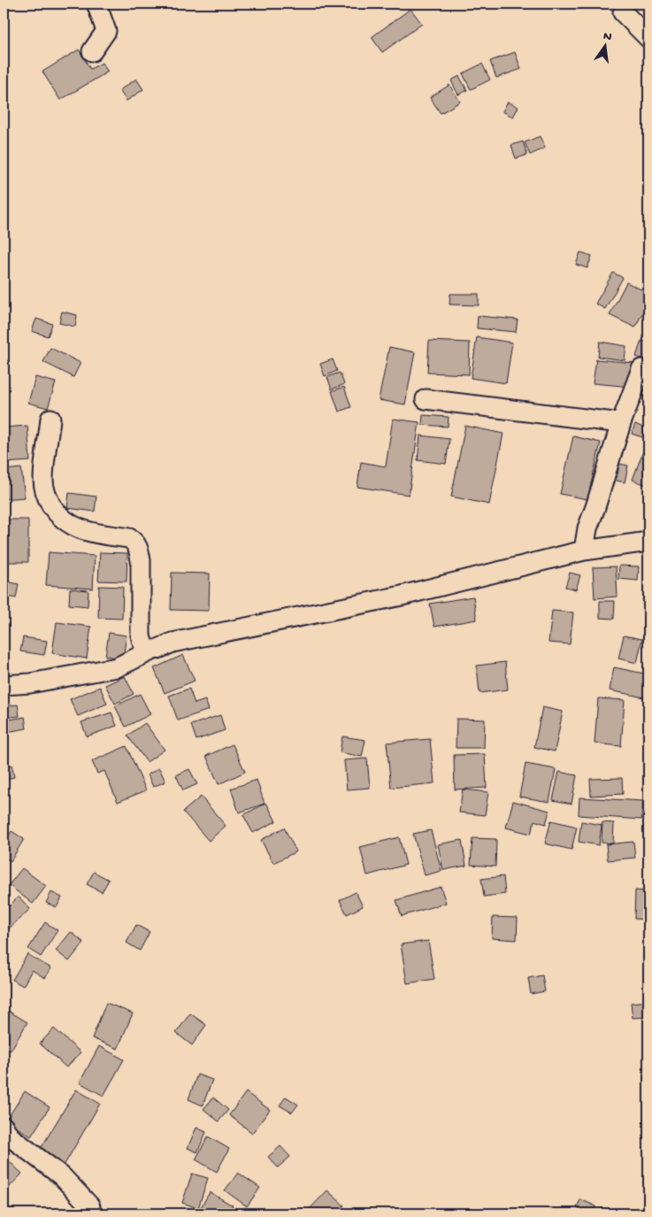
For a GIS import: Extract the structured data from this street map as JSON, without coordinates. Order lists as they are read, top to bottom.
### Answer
{
  "north": "top"
}
